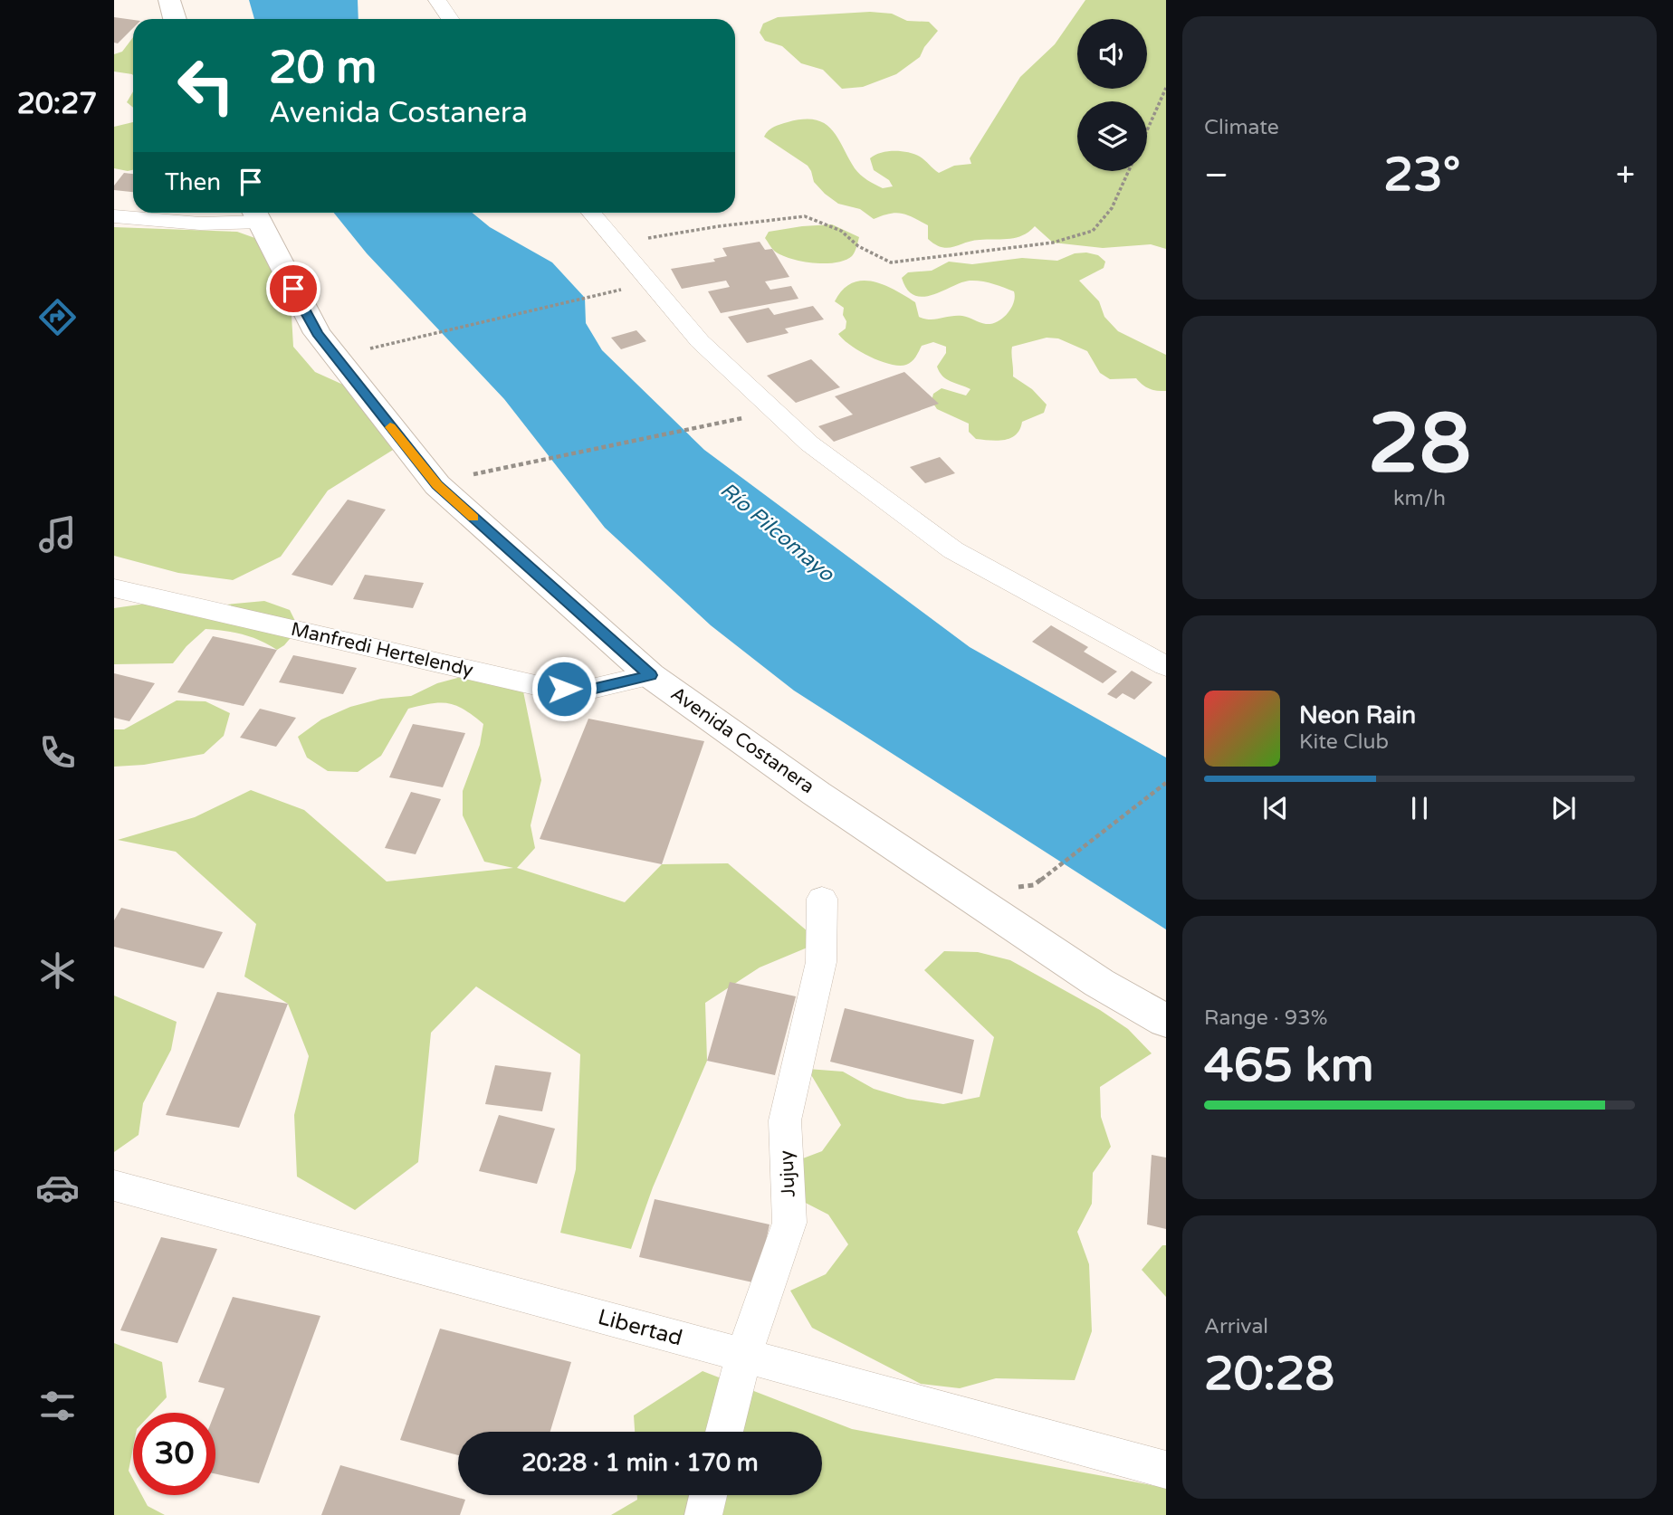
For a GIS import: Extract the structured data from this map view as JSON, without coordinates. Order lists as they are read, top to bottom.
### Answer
{
  "streets": {
    "street": [
      "Manfredi Hertelendy",
      "Avenida Costanera",
      "Jujuy",
      "Libertad"
    ]
  },
  "crossings": [
    ["Manfredi Hertelendy", "Avenida Costanera"],
    ["Jujuy", "Libertad"]
  ],
  "water": ["Río Pilcomayo"],
  "page": {
    "tabs": "20:27",
    "tile": [
      "Climate",
      ["28", "km/h"],
      ["Range · 93%", "465 km"],
      ["Arrival", "20:28"]
    ],
    "turn": ["20 m", "Avenida Costanera"],
    "heat": ["−", "23°", "+"],
    "then": "Then",
    "song": ["Neon Rain", "Kite Club"],
    "limit": "30",
    "trip": "20:28 · 1 min · 170 m"
  }
}
